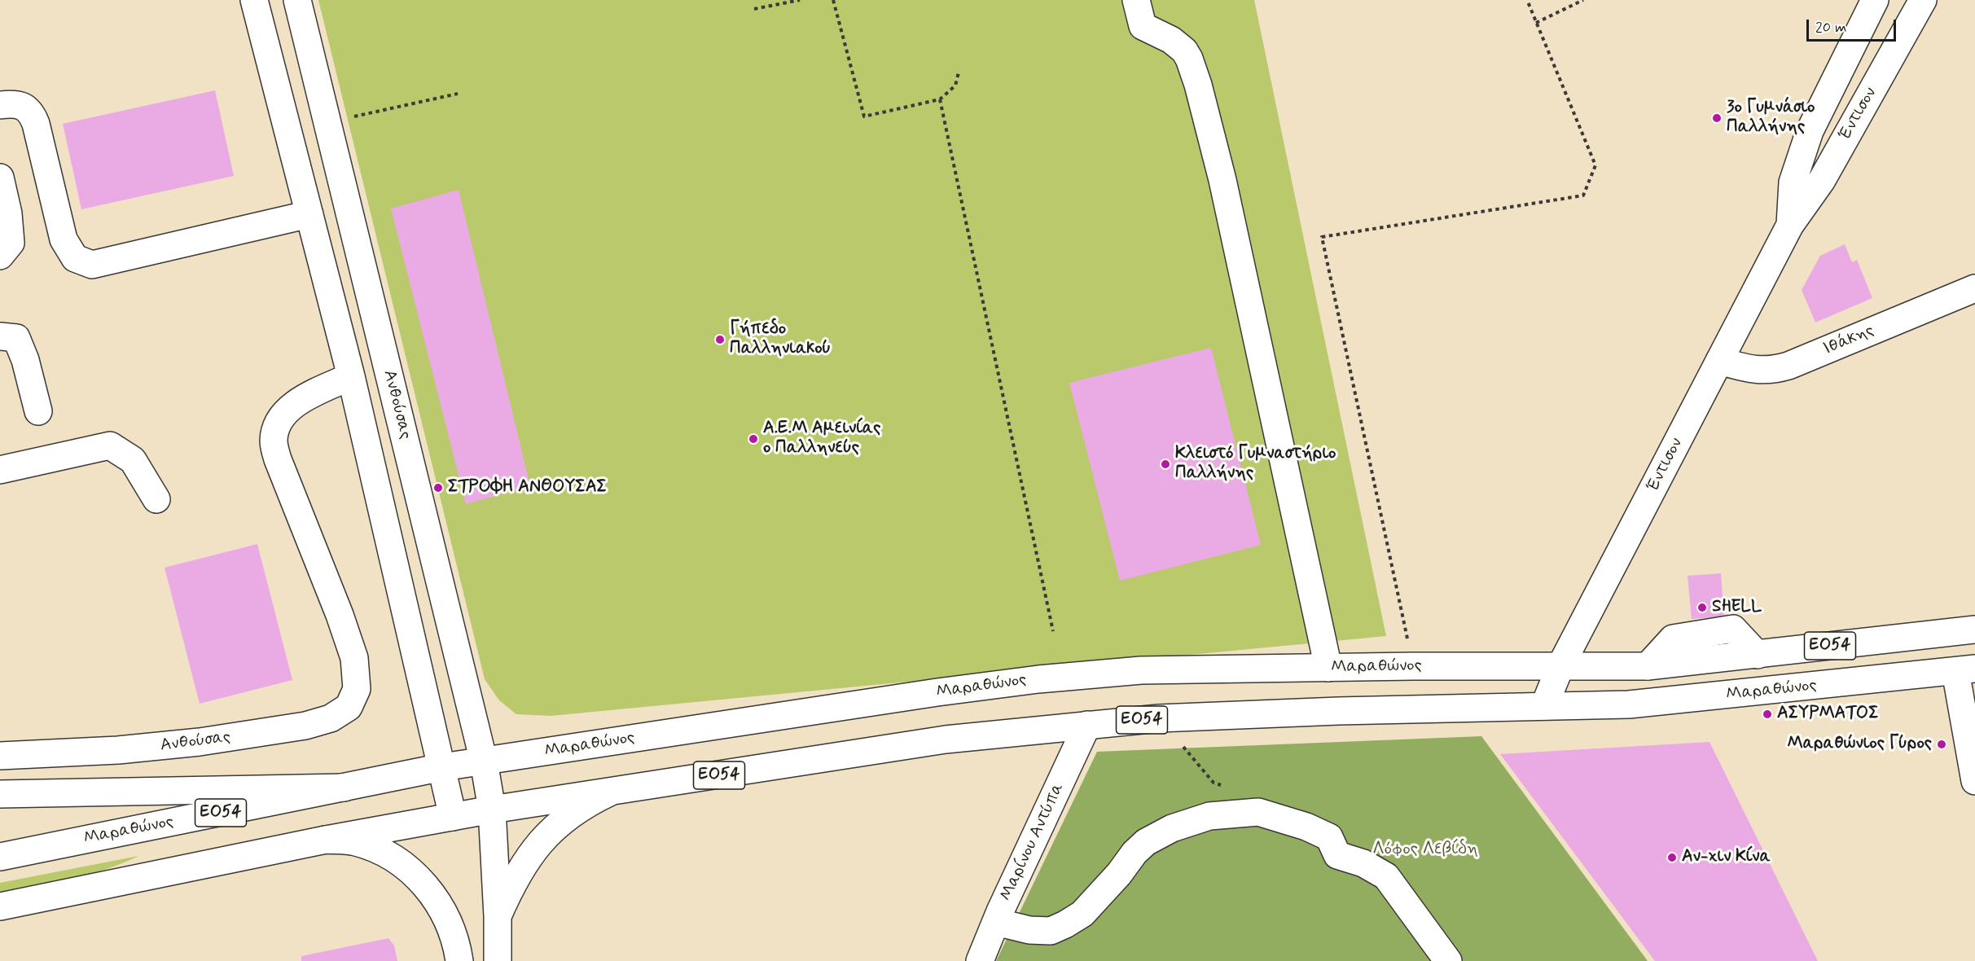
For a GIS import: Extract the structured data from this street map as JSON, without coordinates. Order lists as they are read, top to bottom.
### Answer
{
  "streets": {
    "main road": [
      "Έντισον",
      "Ιθάκης",
      "Ανθούσας",
      "ΕΟ54",
      "Μαραθώνος",
      "Μαρίνου Αντύπα"
    ]
  },
  "crossings": [
    ["Έντισον", "Ιθάκης"],
    ["Έντισον", "Μαραθώνος"],
    ["Ανθούσας", "Μαραθώνος"],
    ["Μαραθώνος", "Μαρίνου Αντύπα"]
  ],
  "parks": ["Λόφος Λεβίδη"],
  "places": [
    "3ο Γυμνάσιο Παλλήνης",
    "Γήπεδο Παλληνιακού",
    "Α.Ε.Μ Αμεινίας ο Παλληνεύς",
    "Κλειστό Γυμναστήριο Παλλήνης",
    "ΣΤΡΟΦΗ ΑΝΘΟΥΣΑΣ",
    "SHELL",
    "ΑΣΥΡΜΑΤΟΣ",
    "Μαραθώνιος Γύρος",
    "Αν-χιν Κίνα"
  ],
  "scale_bar": "20 m"
}
